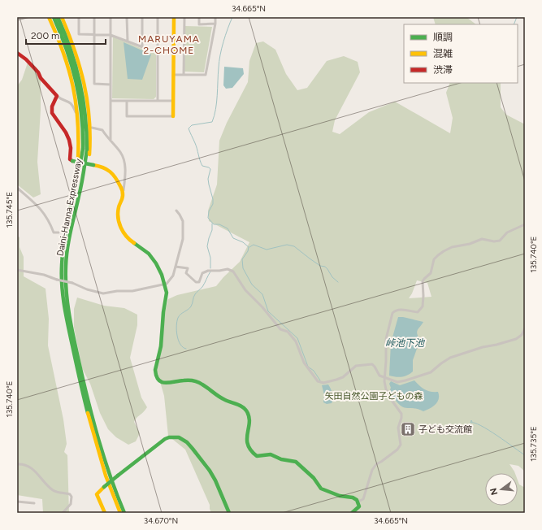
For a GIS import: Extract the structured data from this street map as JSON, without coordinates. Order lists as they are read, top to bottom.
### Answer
{
  "streets": {
    "main road": ["Daini-Hanna Expressway"]
  },
  "districts": ["MARUYAMA 2-CHOME"],
  "water": ["峠池下池"],
  "parks": ["矢田自然公園子どもの森"],
  "places": {
    "building": ["子ども交流館"]
  },
  "legend": ["順調", "混雑", "渋滞"],
  "scale_bar": "200 m",
  "north": "left",
  "coordinates": [
    "34.665°N",
    "135.745°E",
    "135.740°E",
    "135.735°E",
    "34.670°N"
  ]
}
